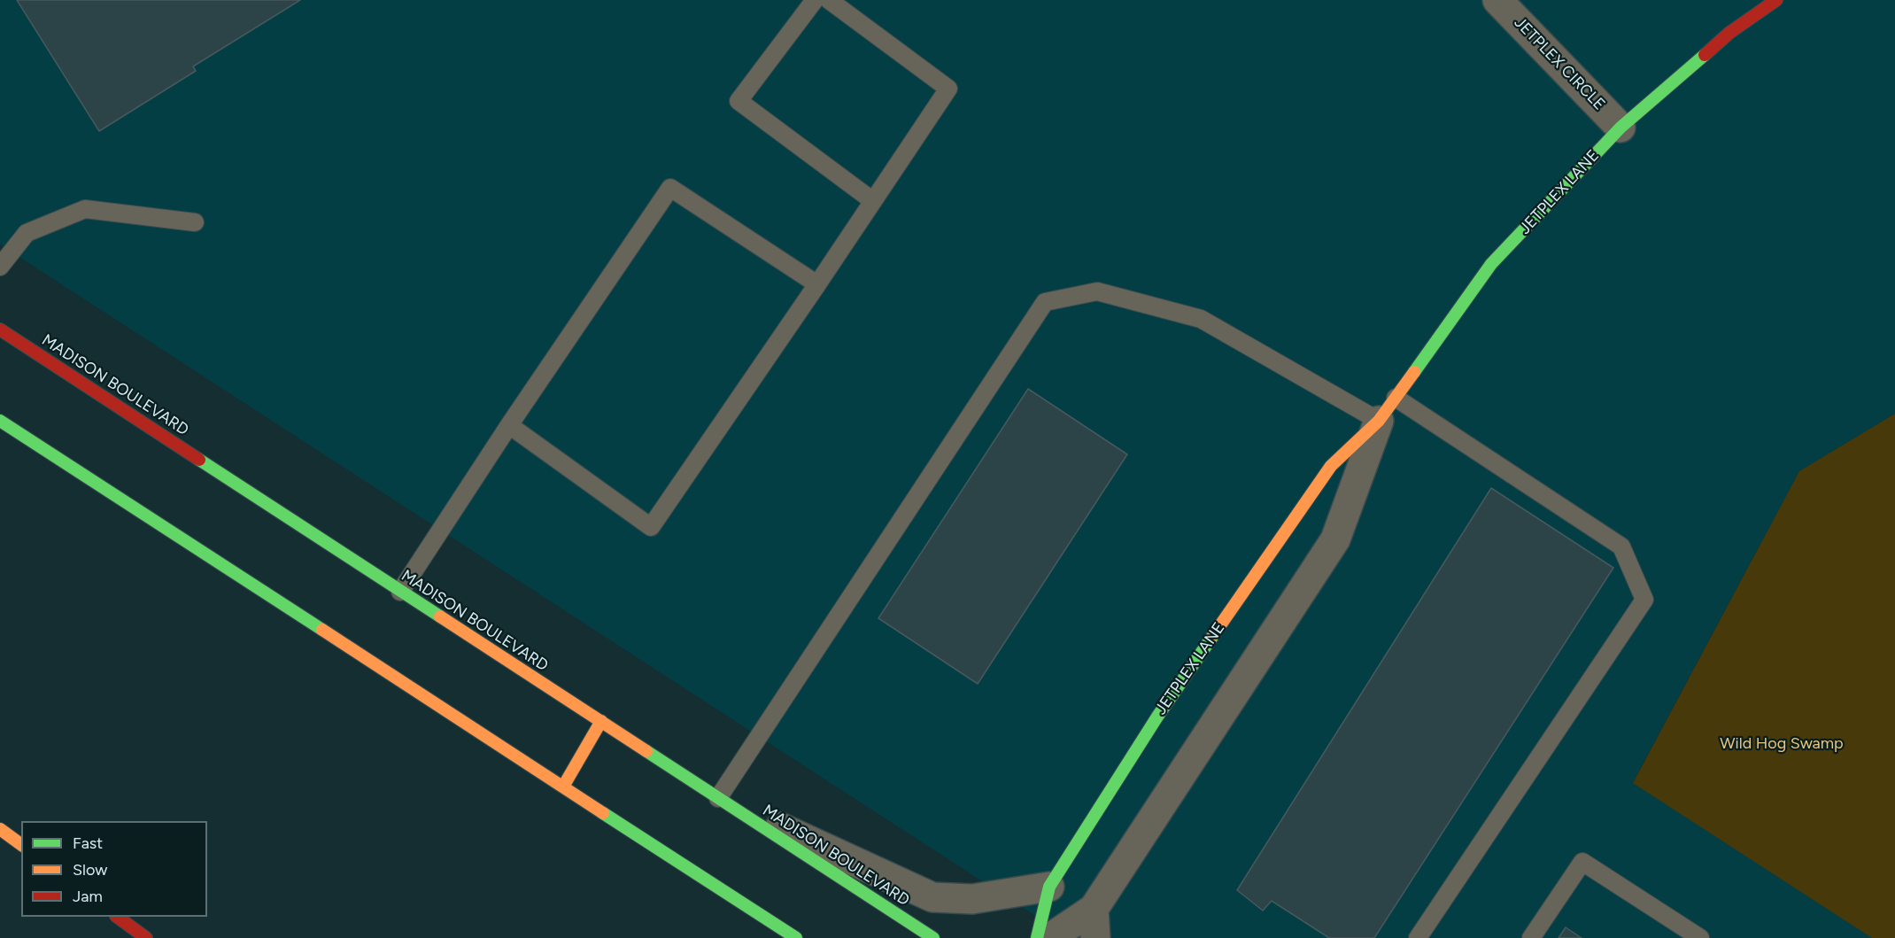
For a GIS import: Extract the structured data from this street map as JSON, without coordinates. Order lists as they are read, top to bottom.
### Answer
{
  "streets": {
    "main road": ["JETPLEX LANE", "MADISON BOULEVARD"],
    "street": ["JETPLEX CIRCLE"]
  },
  "crossings": [
    ["JETPLEX CIRCLE", "JETPLEX LANE"]
  ],
  "parks": ["Wild Hog Swamp"],
  "legend": ["Fast", "Slow", "Jam"]
}
